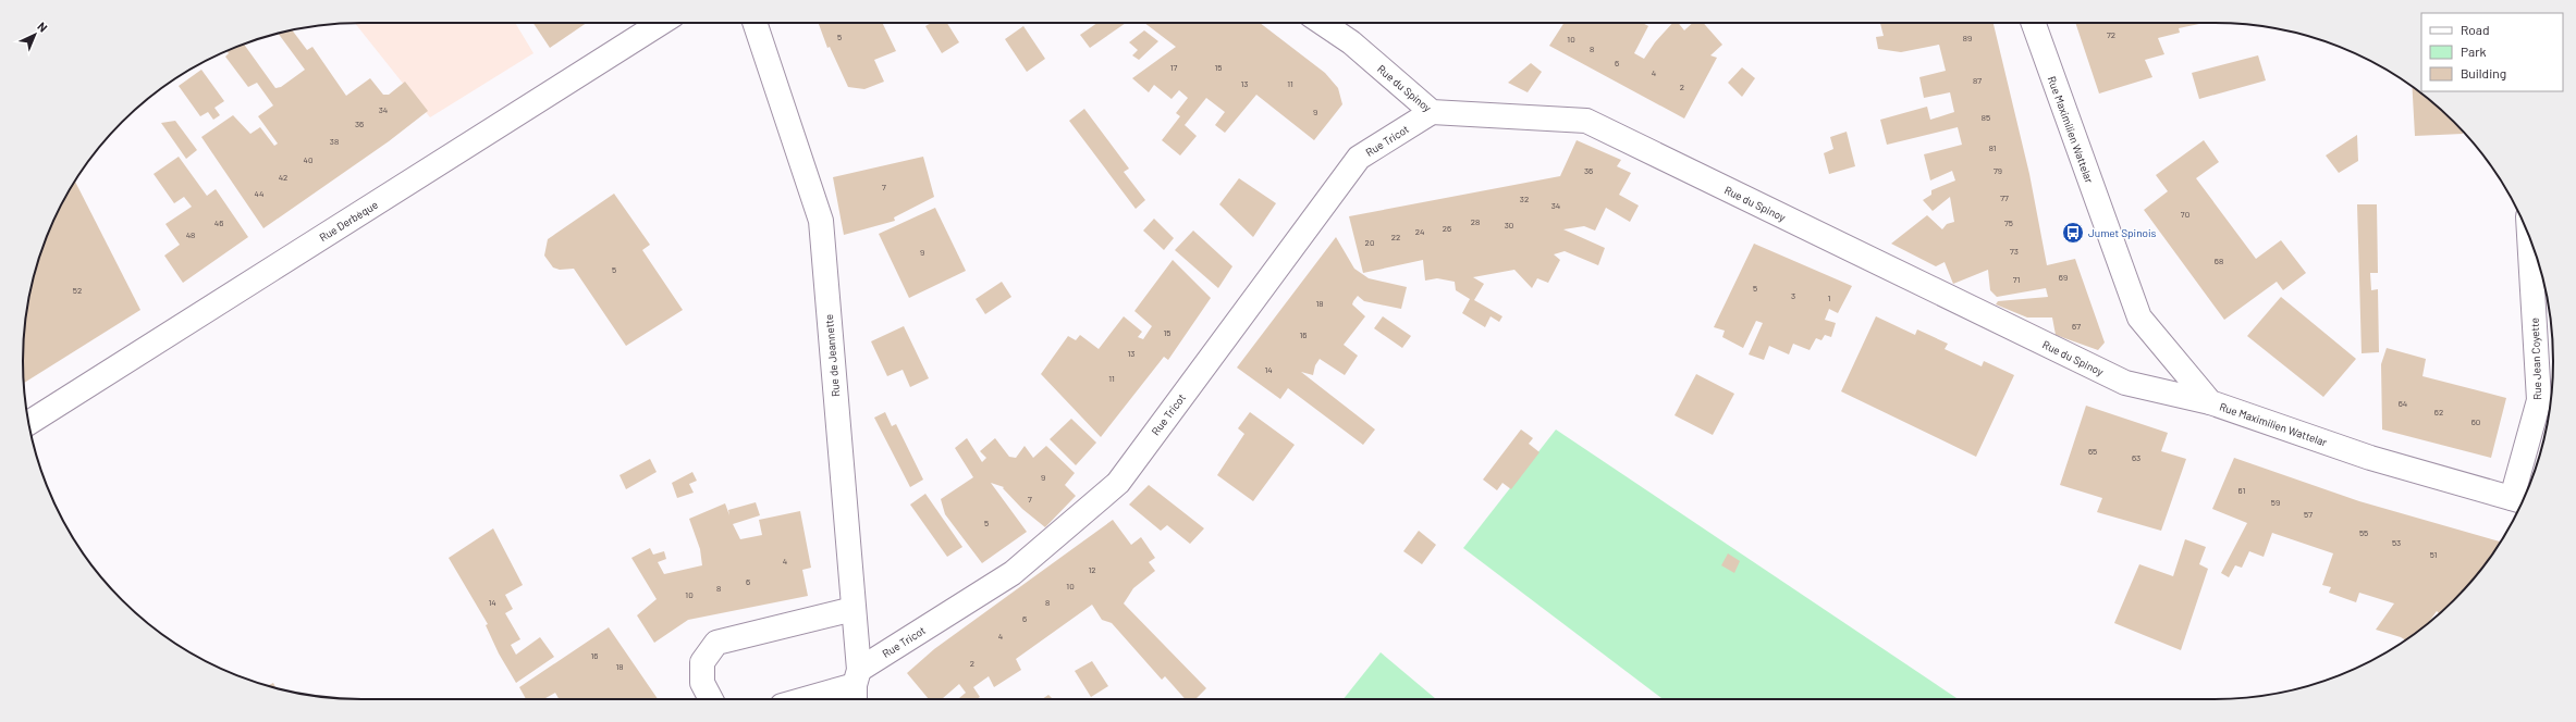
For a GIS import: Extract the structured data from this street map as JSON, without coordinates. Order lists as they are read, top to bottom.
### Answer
{
  "streets": {
    "street": [
      "Rue du Spinoy",
      "Rue Maximilien Wattelar",
      "Rue Tricot",
      "Rue Derbèque",
      "Rue de Jeannette",
      "Rue Jean Coyette"
    ]
  },
  "crossings": [
    ["Rue du Spinoy", "Rue Maximilien Wattelar"],
    ["Rue du Spinoy", "Rue Tricot"],
    ["Rue Maximilien Wattelar", "Rue Jean Coyette"],
    ["Rue Tricot", "Rue de Jeannette"]
  ],
  "places": {
    "bus stop": ["Jumet Spinois"]
  },
  "house_numbers": [
    "72",
    "5",
    "89",
    "10",
    "8",
    "6",
    "17",
    "15",
    "4",
    "87",
    "13",
    "11",
    "2",
    "34",
    "9",
    "85",
    "36",
    "38",
    "81",
    "40",
    "36",
    "79",
    "42",
    "7",
    "44",
    "77",
    "32",
    "34",
    "70",
    "28",
    "46",
    "75",
    "30",
    "26",
    "24",
    "48",
    "22",
    "20",
    "73",
    "9",
    "68",
    "5",
    "69",
    "71",
    "5",
    "52",
    "3",
    "1",
    "18",
    "67",
    "15",
    "16",
    "13",
    "14",
    "11",
    "64",
    "62",
    "60",
    "65",
    "63",
    "9",
    "61",
    "7",
    "59",
    "57",
    "5",
    "55",
    "53",
    "51",
    "4",
    "12",
    "6",
    "10",
    "8",
    "10",
    "14",
    "8",
    "6",
    "4",
    "16",
    "2",
    "18"
  ],
  "legend": ["Road", "Park", "Building"],
  "north": "top right"
}
